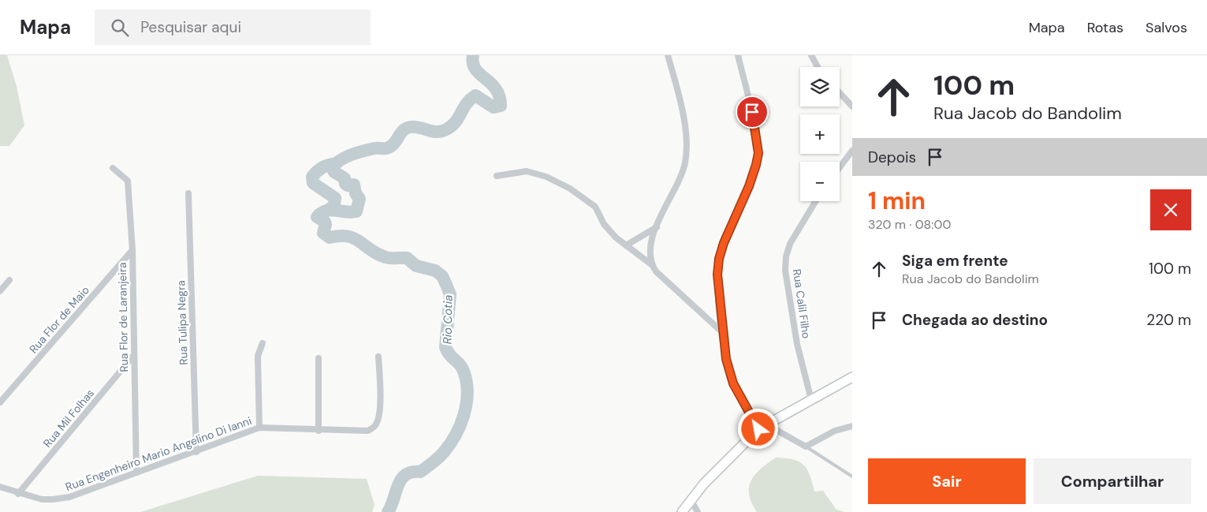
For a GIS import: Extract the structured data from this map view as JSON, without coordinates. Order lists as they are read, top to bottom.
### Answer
{
  "streets": {
    "street": [
      "Rua Calil Filho",
      "Rua Flor de Laranjeira",
      "Rua Flor de Maio",
      "Rua Tulipa Negra",
      "Rua Mil Folhas",
      "Rua Engenheiro Mario Angelino Di Ianni"
    ]
  },
  "crossings": [
    ["Rua Flor de Laranjeira", "Rua Flor de Maio"],
    ["Rua Flor de Laranjeira", "Rua Mil Folhas"],
    ["Rua Flor de Laranjeira", "Rua Engenheiro Mario Angelino Di Ianni"],
    ["Rua Tulipa Negra", "Rua Engenheiro Mario Angelino Di Ianni"],
    ["Rua Mil Folhas", "Rua Engenheiro Mario Angelino Di Ianni"]
  ],
  "water": ["Rio Cotia"],
  "page": {
    "header": "Mapa",
    "search": "Pesquisar aqui",
    "nav": ["Mapa", "Rotas", "Salvos"],
    "turn": ["100 m", "Rua Jacob do Bandolim"],
    "map_buttons": ["+", "−"],
    "then": "Depois",
    "heading": ["1 min", "320 m · 08:00"],
    "list": [
      {
        "name": "Siga em frente",
        "note": "Rua Jacob do Bandolim",
        "value": "100 m"
      },
      {
        "name": "Chegada ao destino",
        "value": "220 m"
      }
    ],
    "buttons": ["Sair", "Compartilhar"]
  }
}
